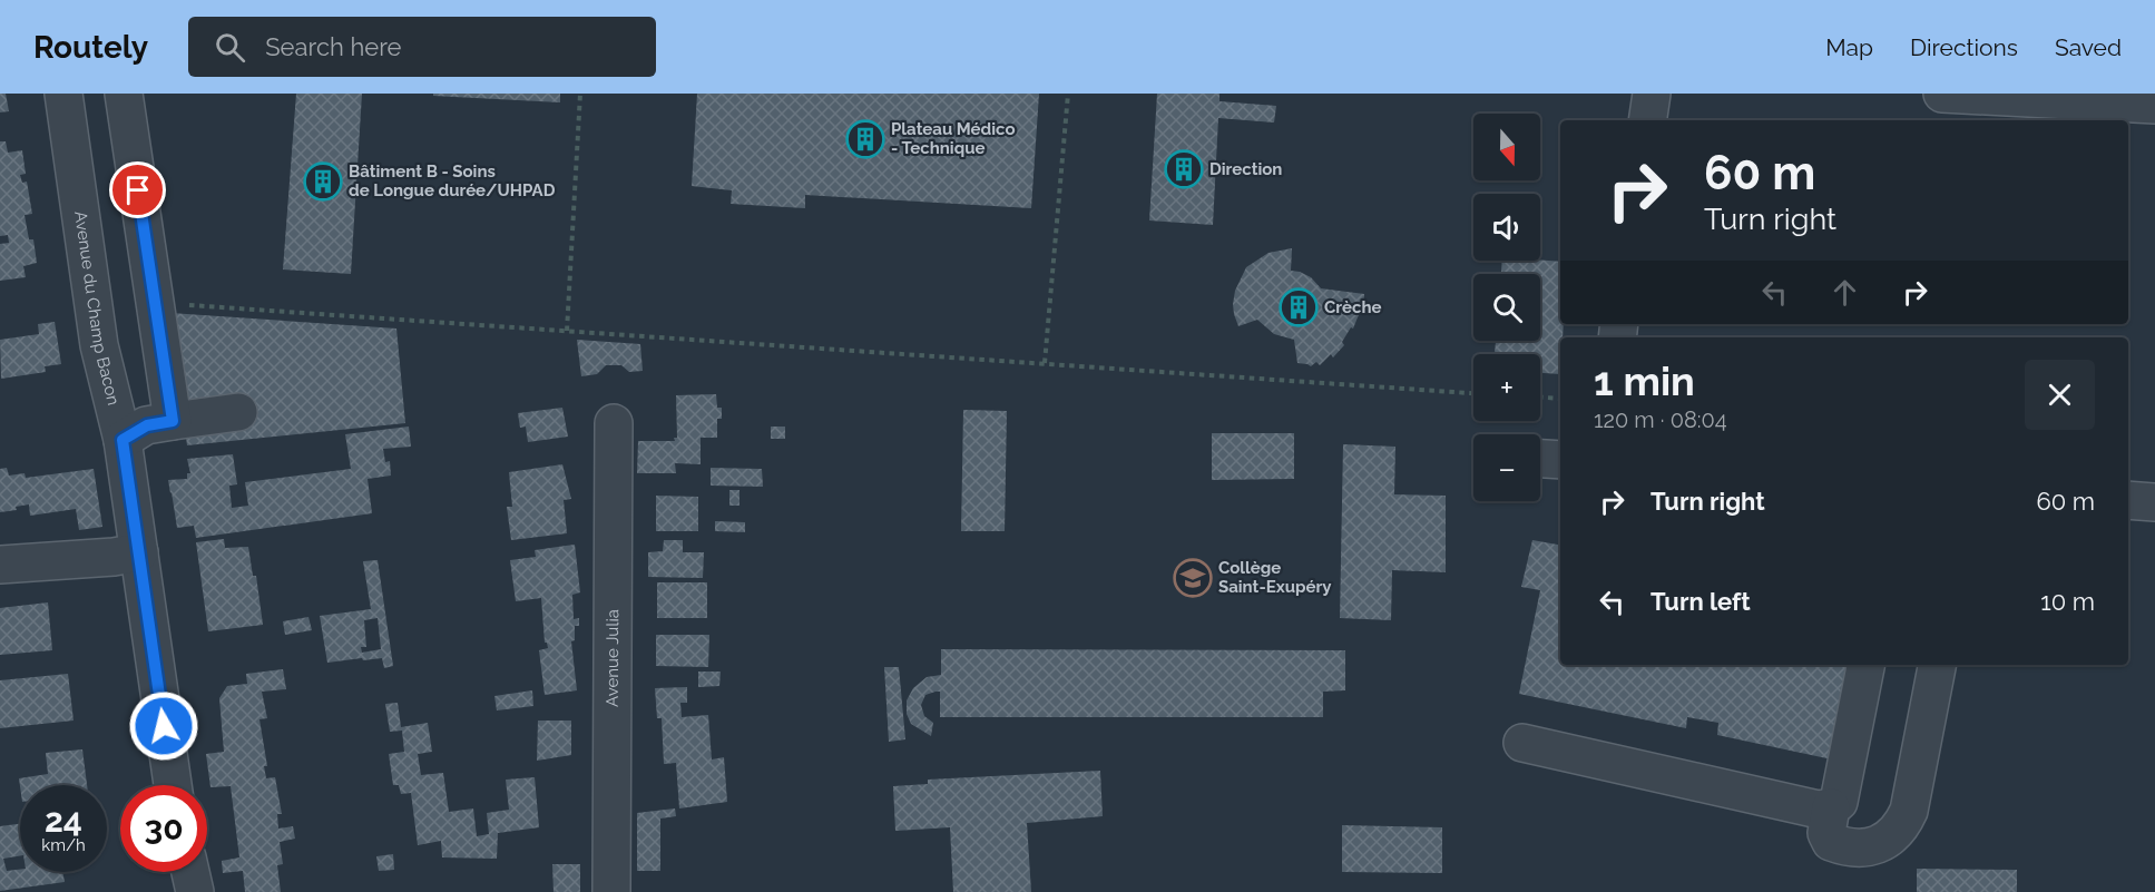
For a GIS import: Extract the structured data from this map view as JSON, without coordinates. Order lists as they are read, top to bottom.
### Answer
{
  "streets": {
    "street": ["Avenue du Champ Bacon", "Avenue Julia"]
  },
  "places": {
    "building": [
      "Plateau Médico - Technique",
      "Direction",
      "Bâtiment B - Soins de Longue durée/UHPAD",
      "Crèche"
    ],
    "school or university": ["Collège Saint-Exupéry"]
  },
  "north": "bottom",
  "page": {
    "header": "Routely",
    "search": "Search here",
    "nav": ["Map", "Directions", "Saved"],
    "map_buttons": ["+", "−"],
    "turn": ["60 m", "Turn right"],
    "heading": ["1 min", "120 m · 08:04"],
    "list": [
      {
        "name": "Turn right",
        "value": "60 m"
      },
      {
        "name": "Turn left",
        "value": "10 m"
      }
    ],
    "speed": "24 km/h",
    "limit": "30"
  }
}
